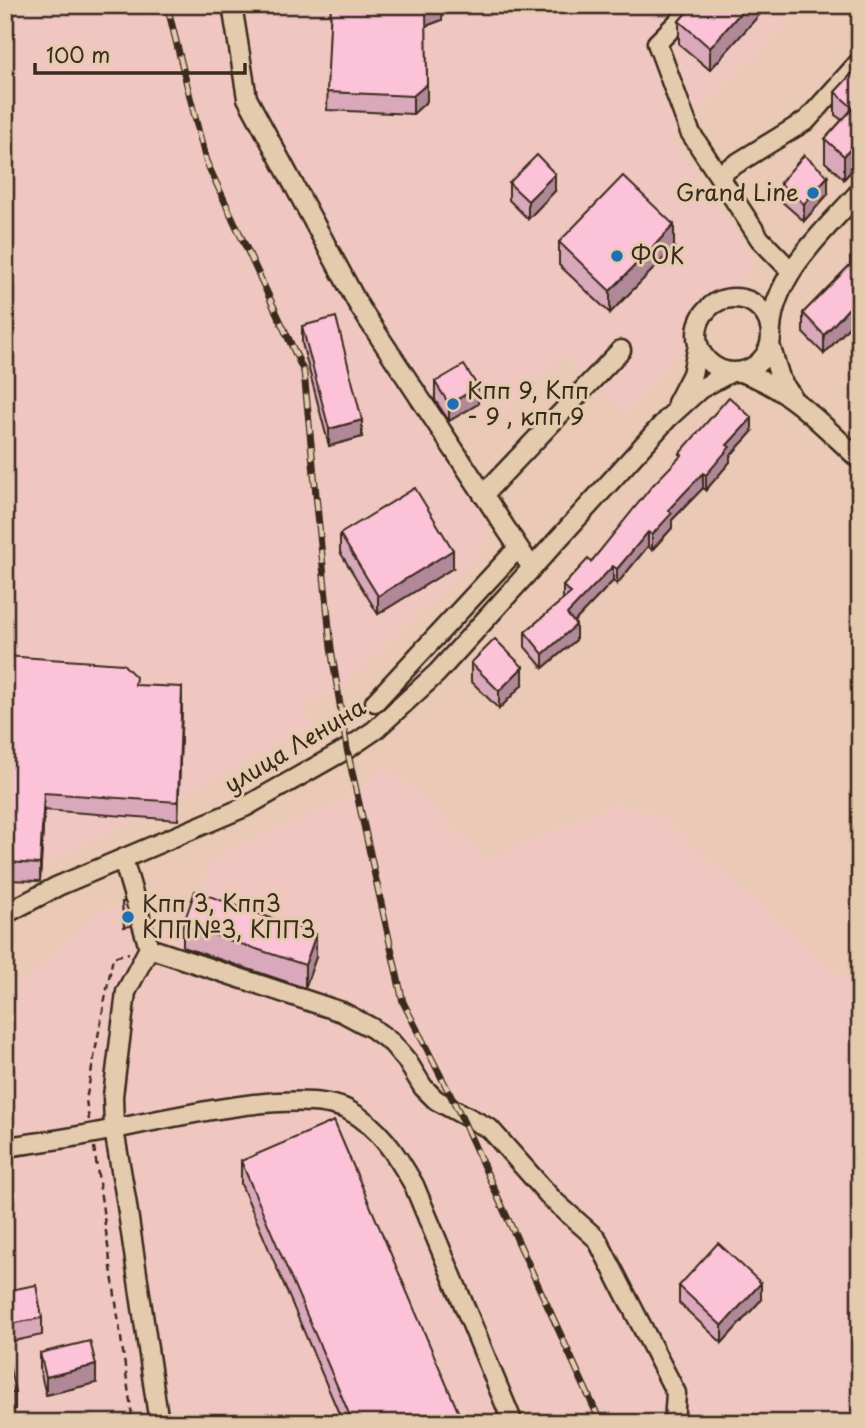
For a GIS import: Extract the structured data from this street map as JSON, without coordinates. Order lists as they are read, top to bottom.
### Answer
{
  "streets": {
    "street": ["улица Ленина"]
  },
  "places": [
    "Grand Line",
    "ФОК",
    "Кпп 9, Кпп - 9 , кпп 9",
    "Кпп 3, Кпп3 КПП№3, КПП3"
  ],
  "scale_bar": "100 m"
}
